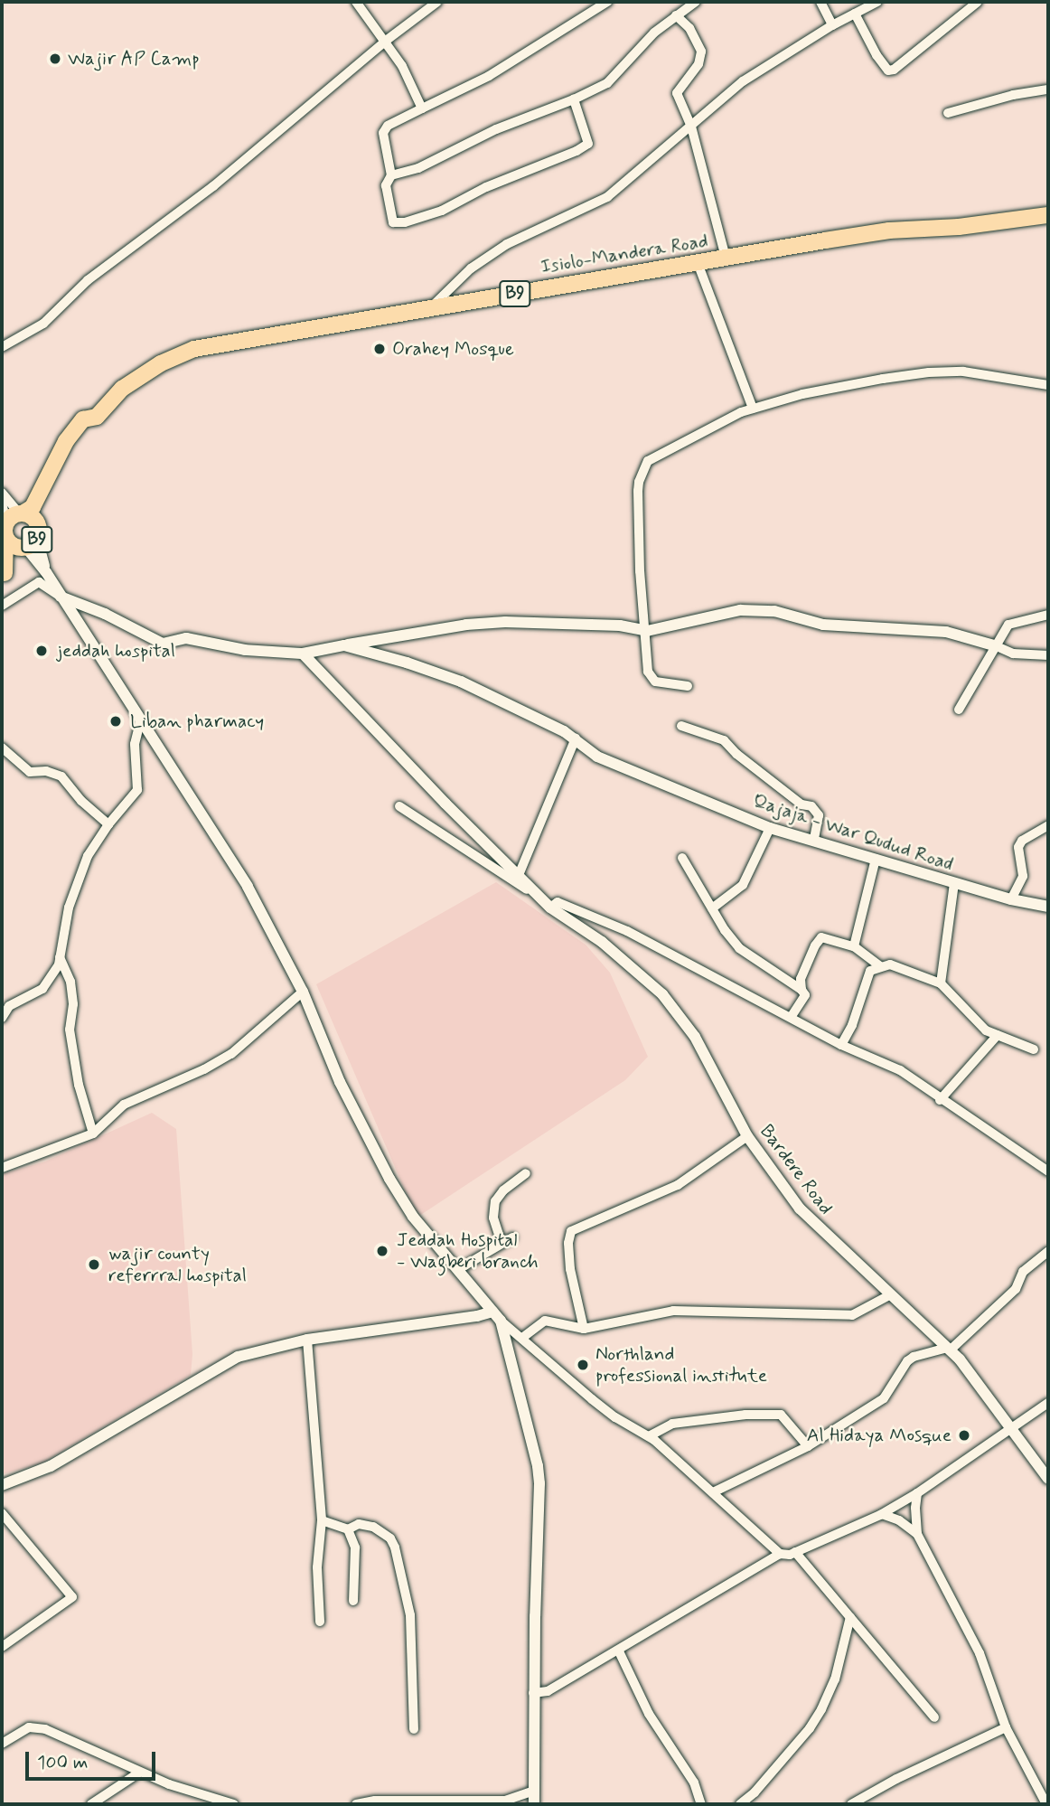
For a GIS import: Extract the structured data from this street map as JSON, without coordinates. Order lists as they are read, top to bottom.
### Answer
{
  "streets": {
    "highway": ["Isiolo-Mandera Road", "B9"],
    "street": ["Qajaja - War Qudud Road", "Bardere Road"]
  },
  "crossings": [
    ["Isiolo-Mandera Road", "B9"],
    ["Qajaja - War Qudud Road", "Bardere Road"]
  ],
  "places": [
    "Wajir AP Camp",
    "Orahey Mosque",
    "jeddah hospital",
    "Liban pharmacy",
    "Jeddah Hospital - Wagberi branch",
    "wajir county referrral hospital",
    "Northland professional institute",
    "Al Hidaya Mosque"
  ],
  "scale_bar": "100 m"
}
